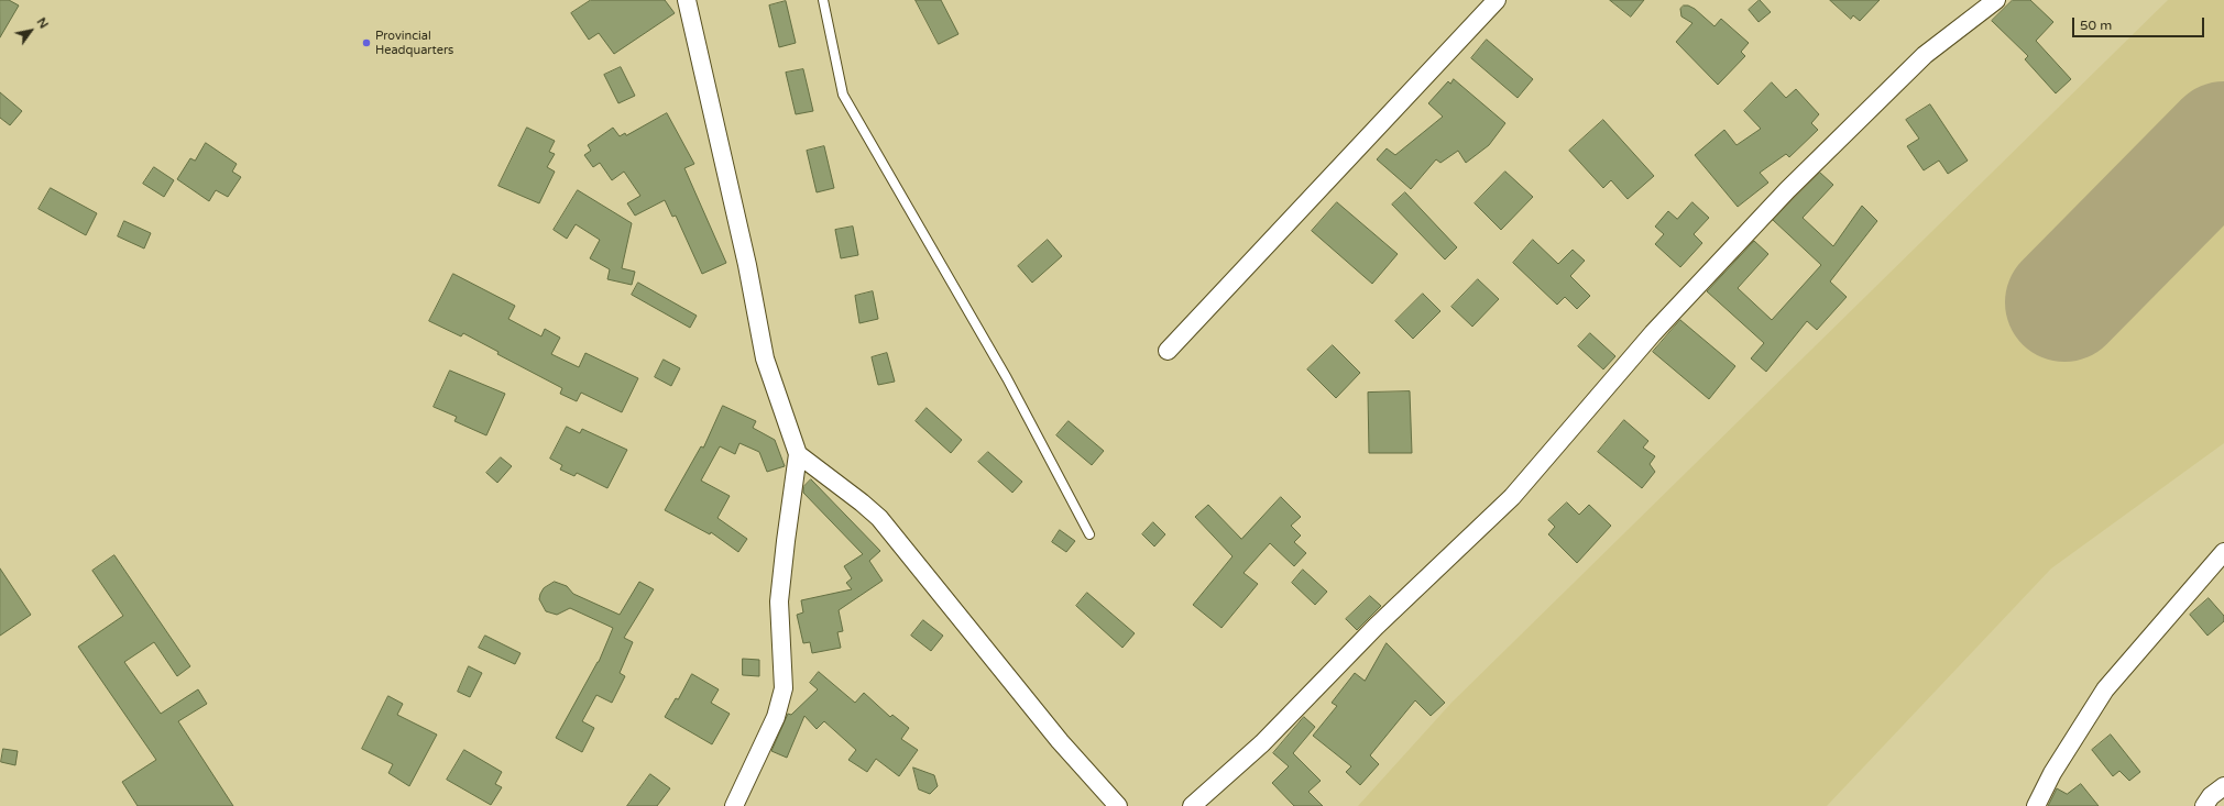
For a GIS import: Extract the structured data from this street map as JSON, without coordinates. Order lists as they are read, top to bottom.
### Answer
{
  "places": ["Provincial Headquarters"],
  "scale_bar": "50 m",
  "north": "top right"
}
